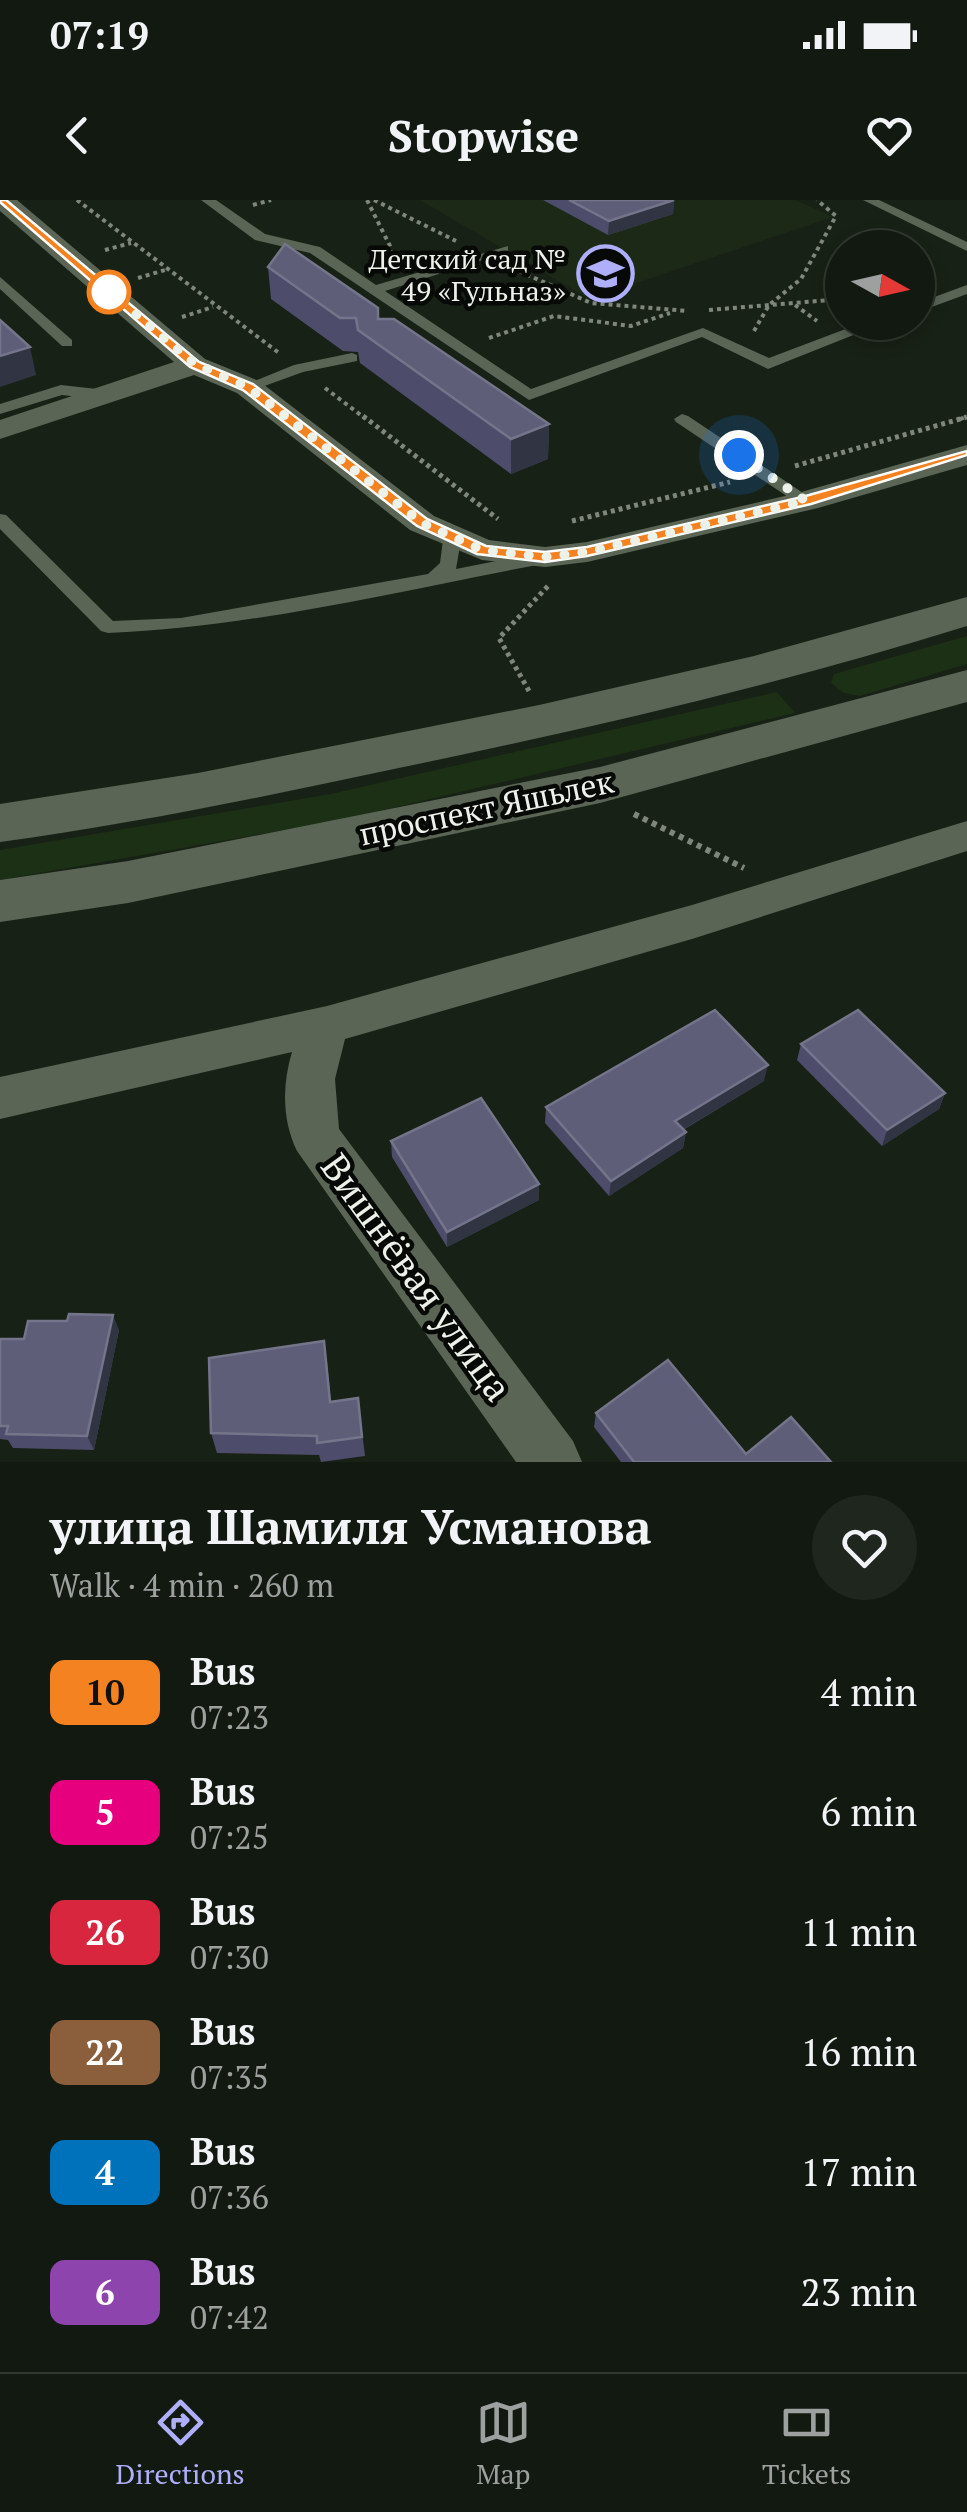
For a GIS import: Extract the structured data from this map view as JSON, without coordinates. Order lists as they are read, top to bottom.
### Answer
{
  "streets": {
    "main road": ["проспект Яшьлек"],
    "street": ["Вишнёвая улица"]
  },
  "places": {
    "school or university": ["Детский сад № 49 «Гульназ»"]
  },
  "lines": ["bus line 10"],
  "north": "right",
  "page": {
    "status": "07:19",
    "header": "Stopwise",
    "heading": ["улица Шамиля Усманова", "Walk · 4 min · 260 m"],
    "list": [
      {
        "mark": "10",
        "name": "Bus",
        "note": "07:23",
        "value": "4 min"
      },
      {
        "mark": "5",
        "name": "Bus",
        "note": "07:25",
        "value": "6 min"
      },
      {
        "mark": "26",
        "name": "Bus",
        "note": "07:30",
        "value": "11 min"
      },
      {
        "mark": "22",
        "name": "Bus",
        "note": "07:35",
        "value": "16 min"
      },
      {
        "mark": "4",
        "name": "Bus",
        "note": "07:36",
        "value": "17 min"
      },
      {
        "mark": "6",
        "name": "Bus",
        "note": "07:42",
        "value": "23 min"
      }
    ],
    "tabs": ["Directions", "Map", "Tickets"]
  }
}
